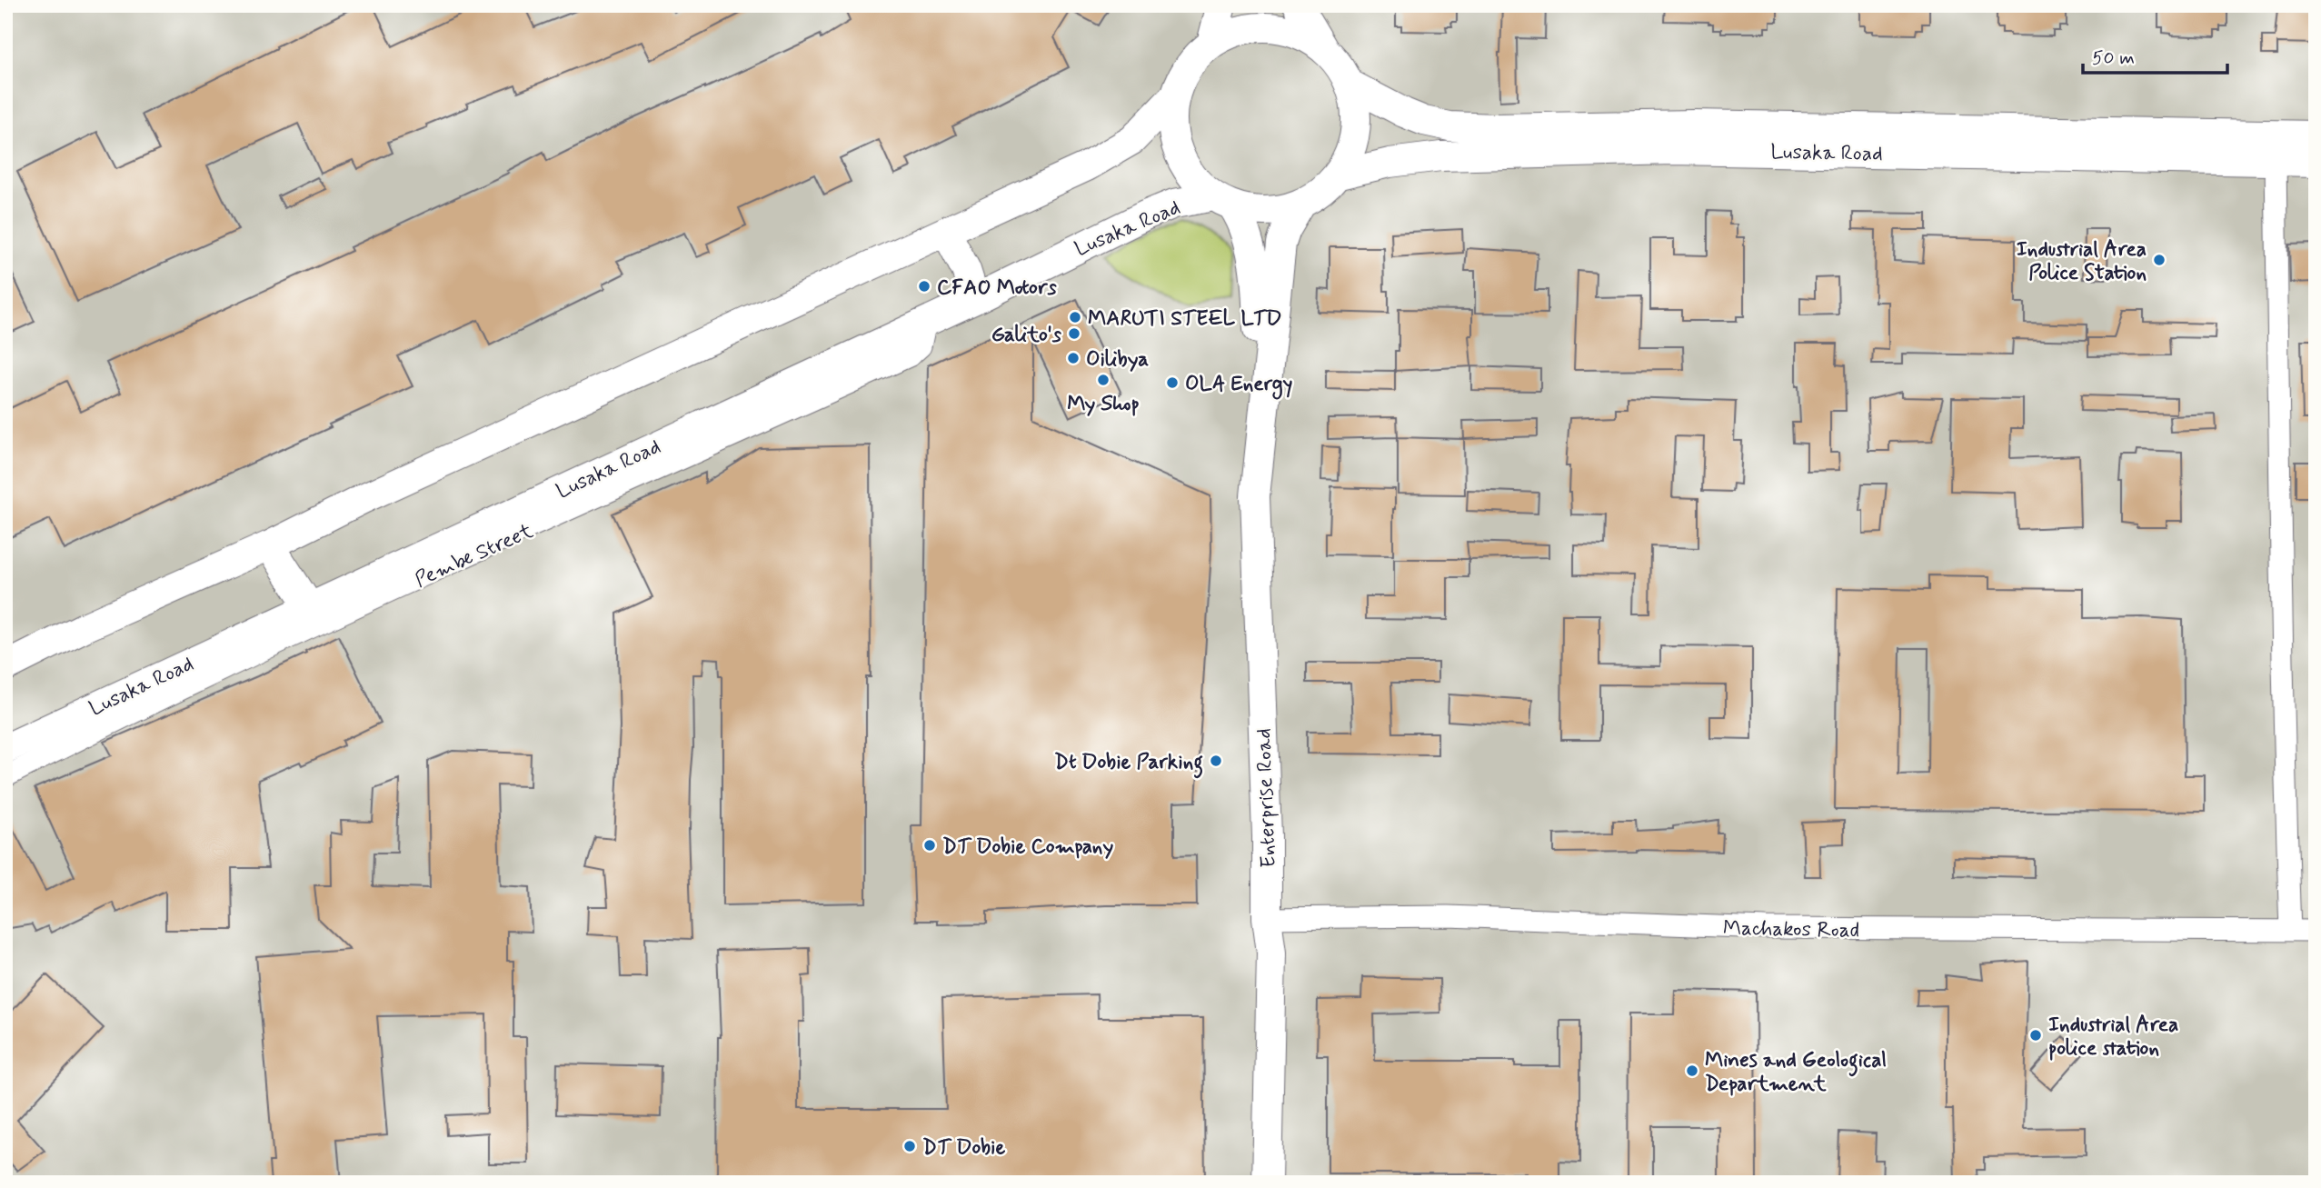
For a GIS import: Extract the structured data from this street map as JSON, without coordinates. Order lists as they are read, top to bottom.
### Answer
{
  "streets": {
    "main road": ["Lusaka Road", "Enterprise Road"],
    "street": ["Pembe Street", "Machakos Road"]
  },
  "crossings": [
    ["Lusaka Road", "Pembe Street"],
    ["Lusaka Road", "Enterprise Road"],
    ["Enterprise Road", "Machakos Road"]
  ],
  "places": [
    "Industrial Area Police Station",
    "CFAO Motors",
    "MARUTI STEEL LTD",
    "Galito's",
    "Oilibya",
    "My Shop",
    "OLA Energy",
    "Dt Dobie Parking",
    "DT Dobie Company",
    "Industrial Area police station",
    "Mines and Geological Department",
    "DT Dobie"
  ],
  "scale_bar": "50 m"
}
